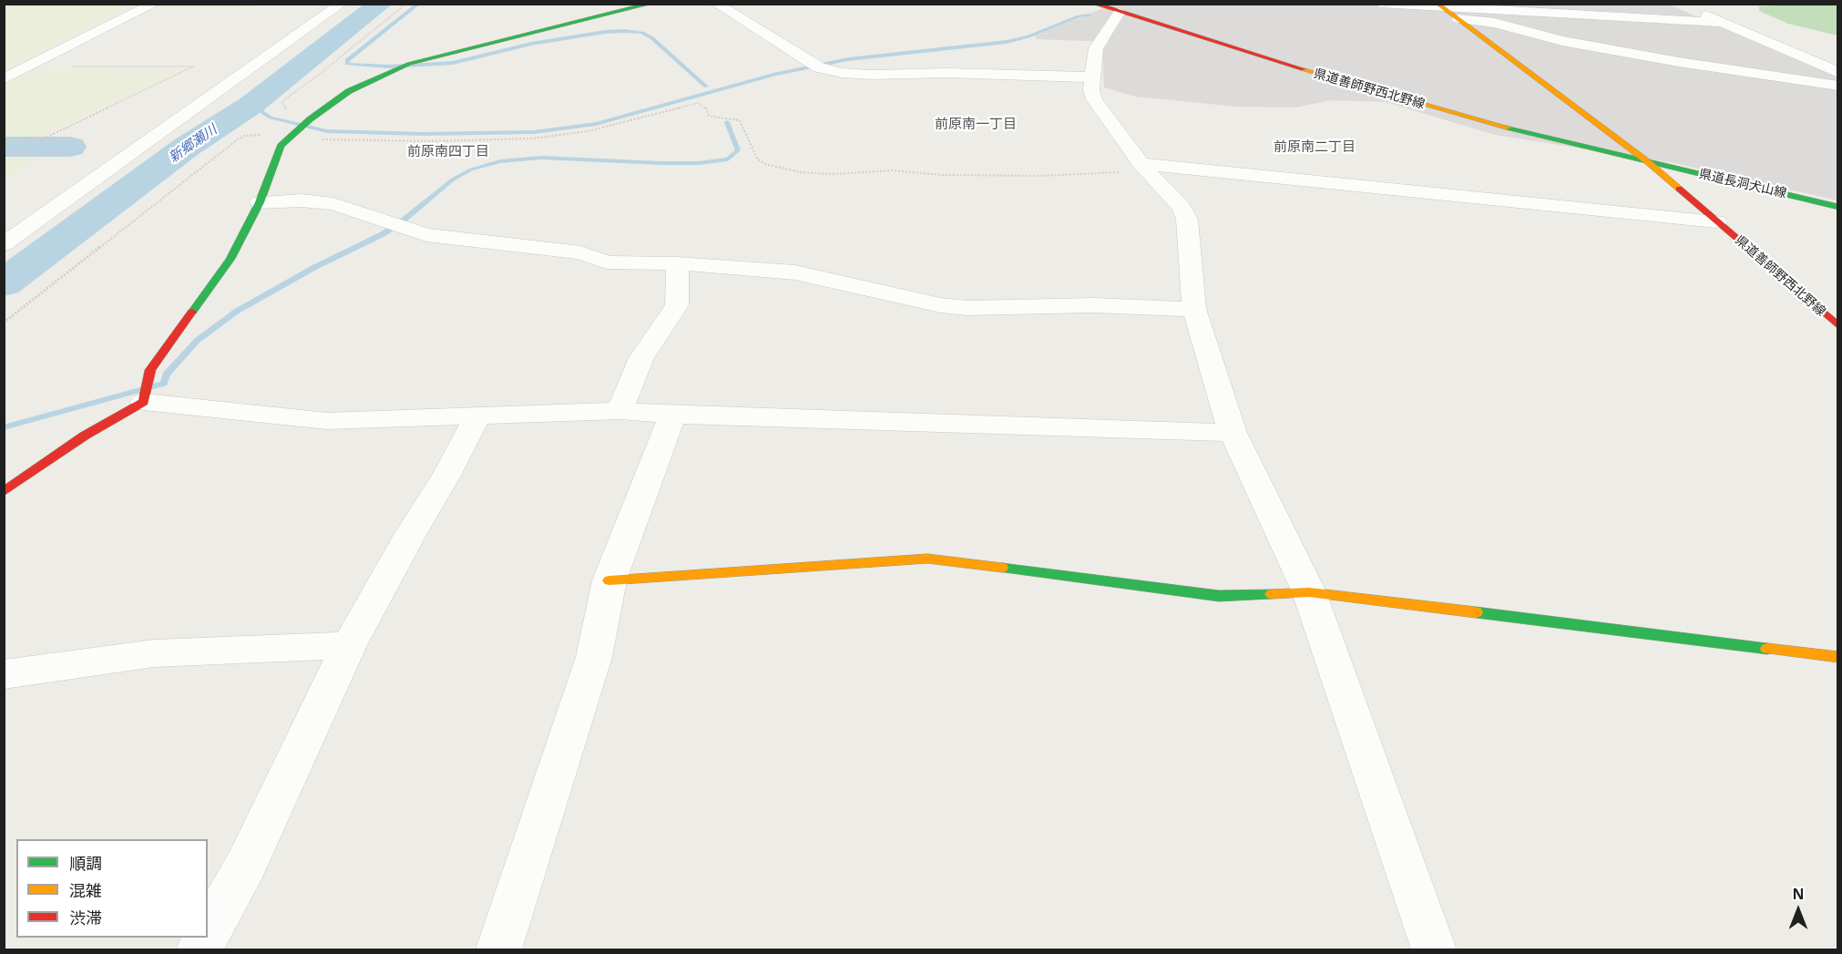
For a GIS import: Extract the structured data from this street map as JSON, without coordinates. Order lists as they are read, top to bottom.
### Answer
{
  "streets": {
    "street": ["県道善師野西北野線", "県道長洞犬山線"]
  },
  "crossings": [
    ["県道善師野西北野線", "県道長洞犬山線"]
  ],
  "districts": ["前原南一丁目", "前原南二丁目", "前原南四丁目"],
  "water": ["新郷瀬川"],
  "legend": ["順調", "混雑", "渋滞"],
  "north": "top"
}
